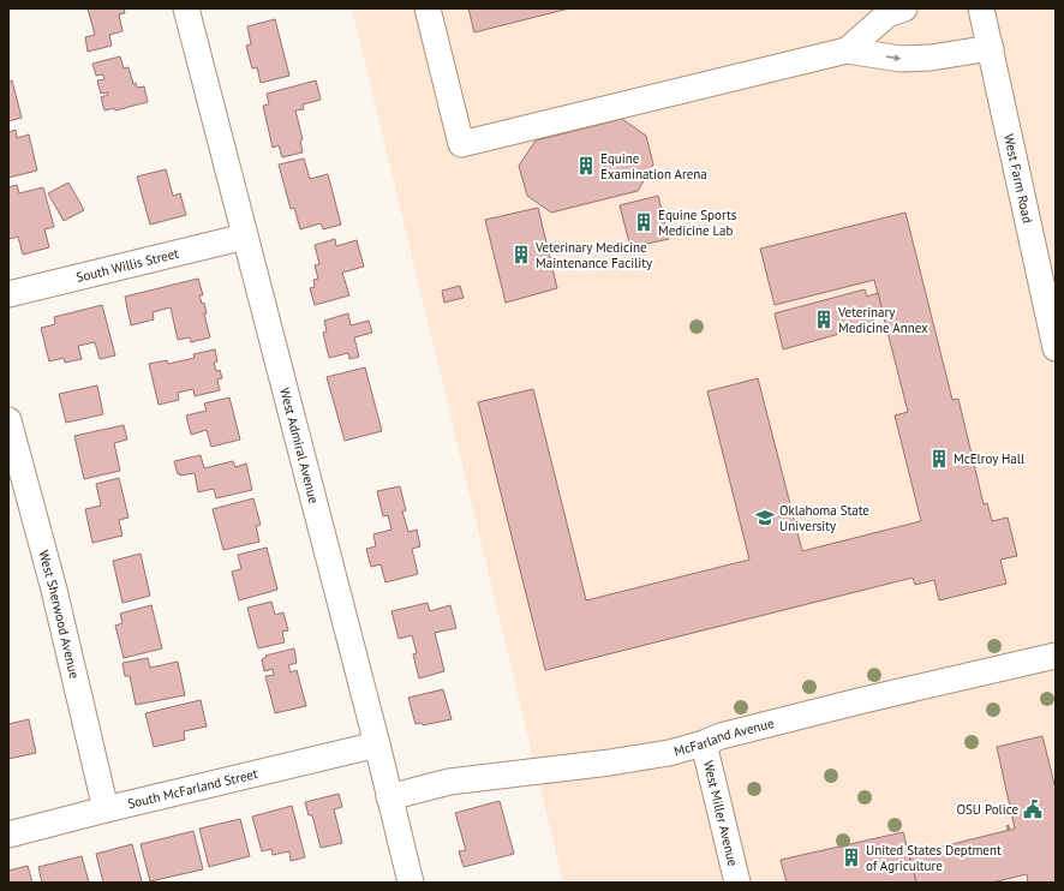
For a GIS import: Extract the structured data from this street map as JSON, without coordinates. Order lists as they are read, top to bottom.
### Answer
{
  "streets": {
    "street": [
      "West Farm Road",
      "South Willis Street",
      "West Admiral Avenue",
      "West Sherwood Avenue",
      "McFarland Avenue",
      "South McFarland Street",
      "West Miller Avenue"
    ]
  },
  "crossings": [
    ["South Willis Street", "West Admiral Avenue"],
    ["West Admiral Avenue", "McFarland Avenue"],
    ["West Admiral Avenue", "South McFarland Street"],
    ["West Sherwood Avenue", "South McFarland Street"],
    ["McFarland Avenue", "West Miller Avenue"]
  ],
  "places": {
    "building": [
      "Equine Examination Arena",
      "Equine Sports Medicine Lab",
      "Veterinary Medicine Maintenance Facility",
      "Veterinary Medicine Annex",
      "McElroy Hall",
      "United States Deptment of Agriculture"
    ],
    "school or university": ["Oklahoma State University"],
    "public building": ["OSU Police"]
  }
}
